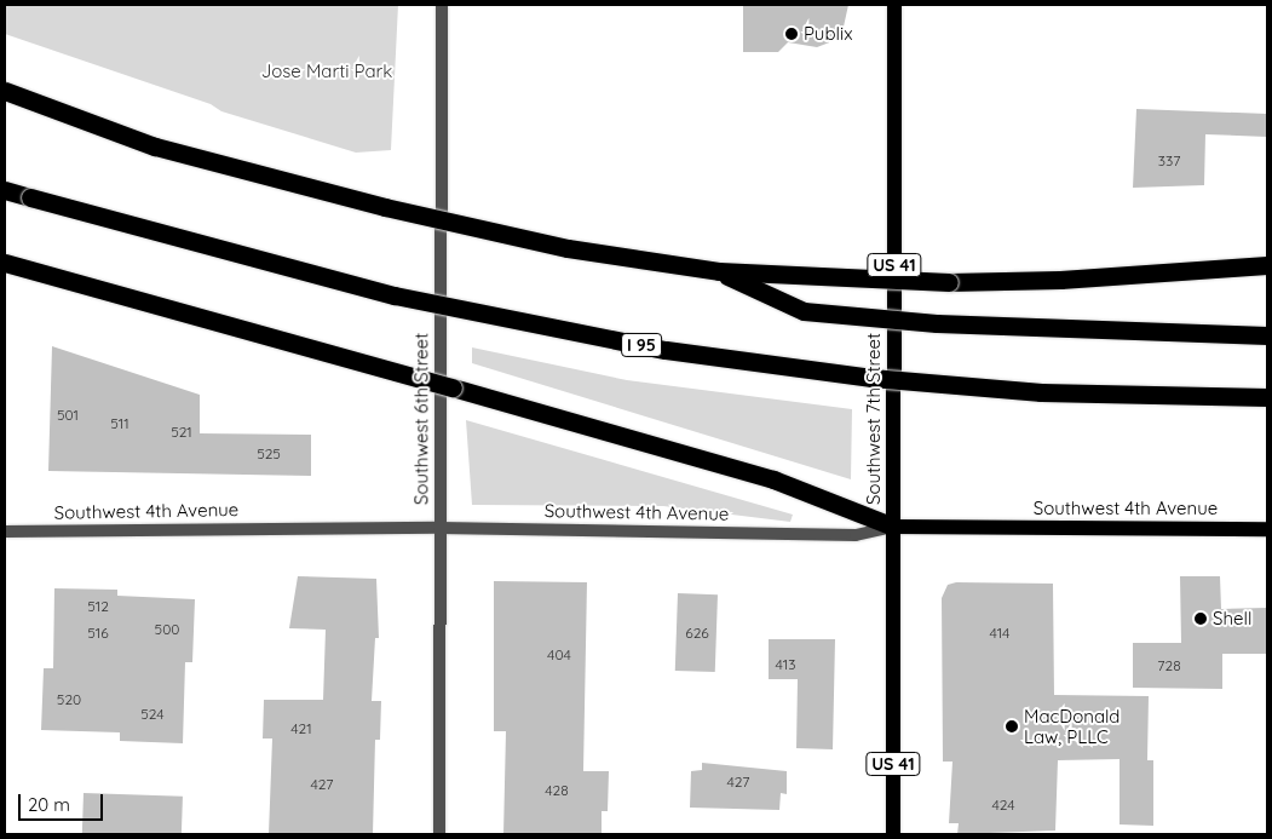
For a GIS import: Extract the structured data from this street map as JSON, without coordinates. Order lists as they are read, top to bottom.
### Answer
{
  "streets": {
    "highway": ["I 95"],
    "main road": ["US 41", "Southwest 7th Street", "Southwest 4th Avenue"],
    "street": ["Southwest 6th Street"]
  },
  "crossings": [
    ["Southwest 6th Street", "Southwest 4th Avenue"],
    ["Southwest 7th Street", "Southwest 4th Avenue"]
  ],
  "parks": ["Jose Marti Park"],
  "places": ["Publix", "Shell", "MacDonald Law, PLLC"],
  "house_numbers": [
    "337",
    "501",
    "511",
    "521",
    "525",
    "512",
    "500",
    "516",
    "626",
    "414",
    "404",
    "413",
    "728",
    "520",
    "524",
    "421",
    "427",
    "427",
    "428",
    "424"
  ],
  "scale_bar": "20 m"
}
